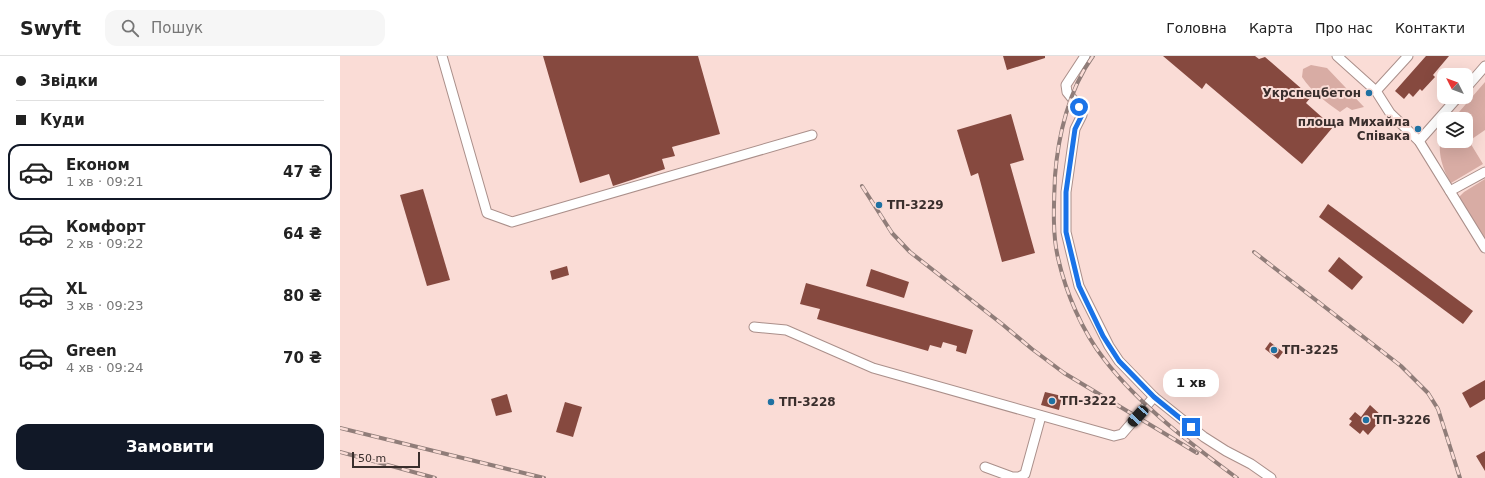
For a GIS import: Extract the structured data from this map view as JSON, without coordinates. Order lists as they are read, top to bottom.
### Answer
{
  "places": [
    "Укрспецбетон",
    "площа Михайла Співака",
    "ТП-3229",
    "ТП-3225",
    "ТП-3222",
    "ТП-3228",
    "ТП-3226"
  ],
  "scale_bar": "50 m",
  "north": "top left",
  "page": {
    "header": "Swyft",
    "search": "Пошук",
    "nav": [
      "Головна",
      "Карта",
      "Про нас",
      "Контакти"
    ],
    "banner": ["Звідки", "Куди"],
    "list": [
      {
        "name": "Економ",
        "note": "1 хв · 09:21",
        "value": "47 ₴"
      },
      {
        "name": "Комфорт",
        "note": "2 хв · 09:22",
        "value": "64 ₴"
      },
      {
        "name": "XL",
        "note": "3 хв · 09:23",
        "value": "80 ₴"
      },
      {
        "name": "Green",
        "note": "4 хв · 09:24",
        "value": "70 ₴"
      }
    ],
    "bubble": "1 хв",
    "buttons": "Замовити",
    "scale": "50 m"
  }
}
